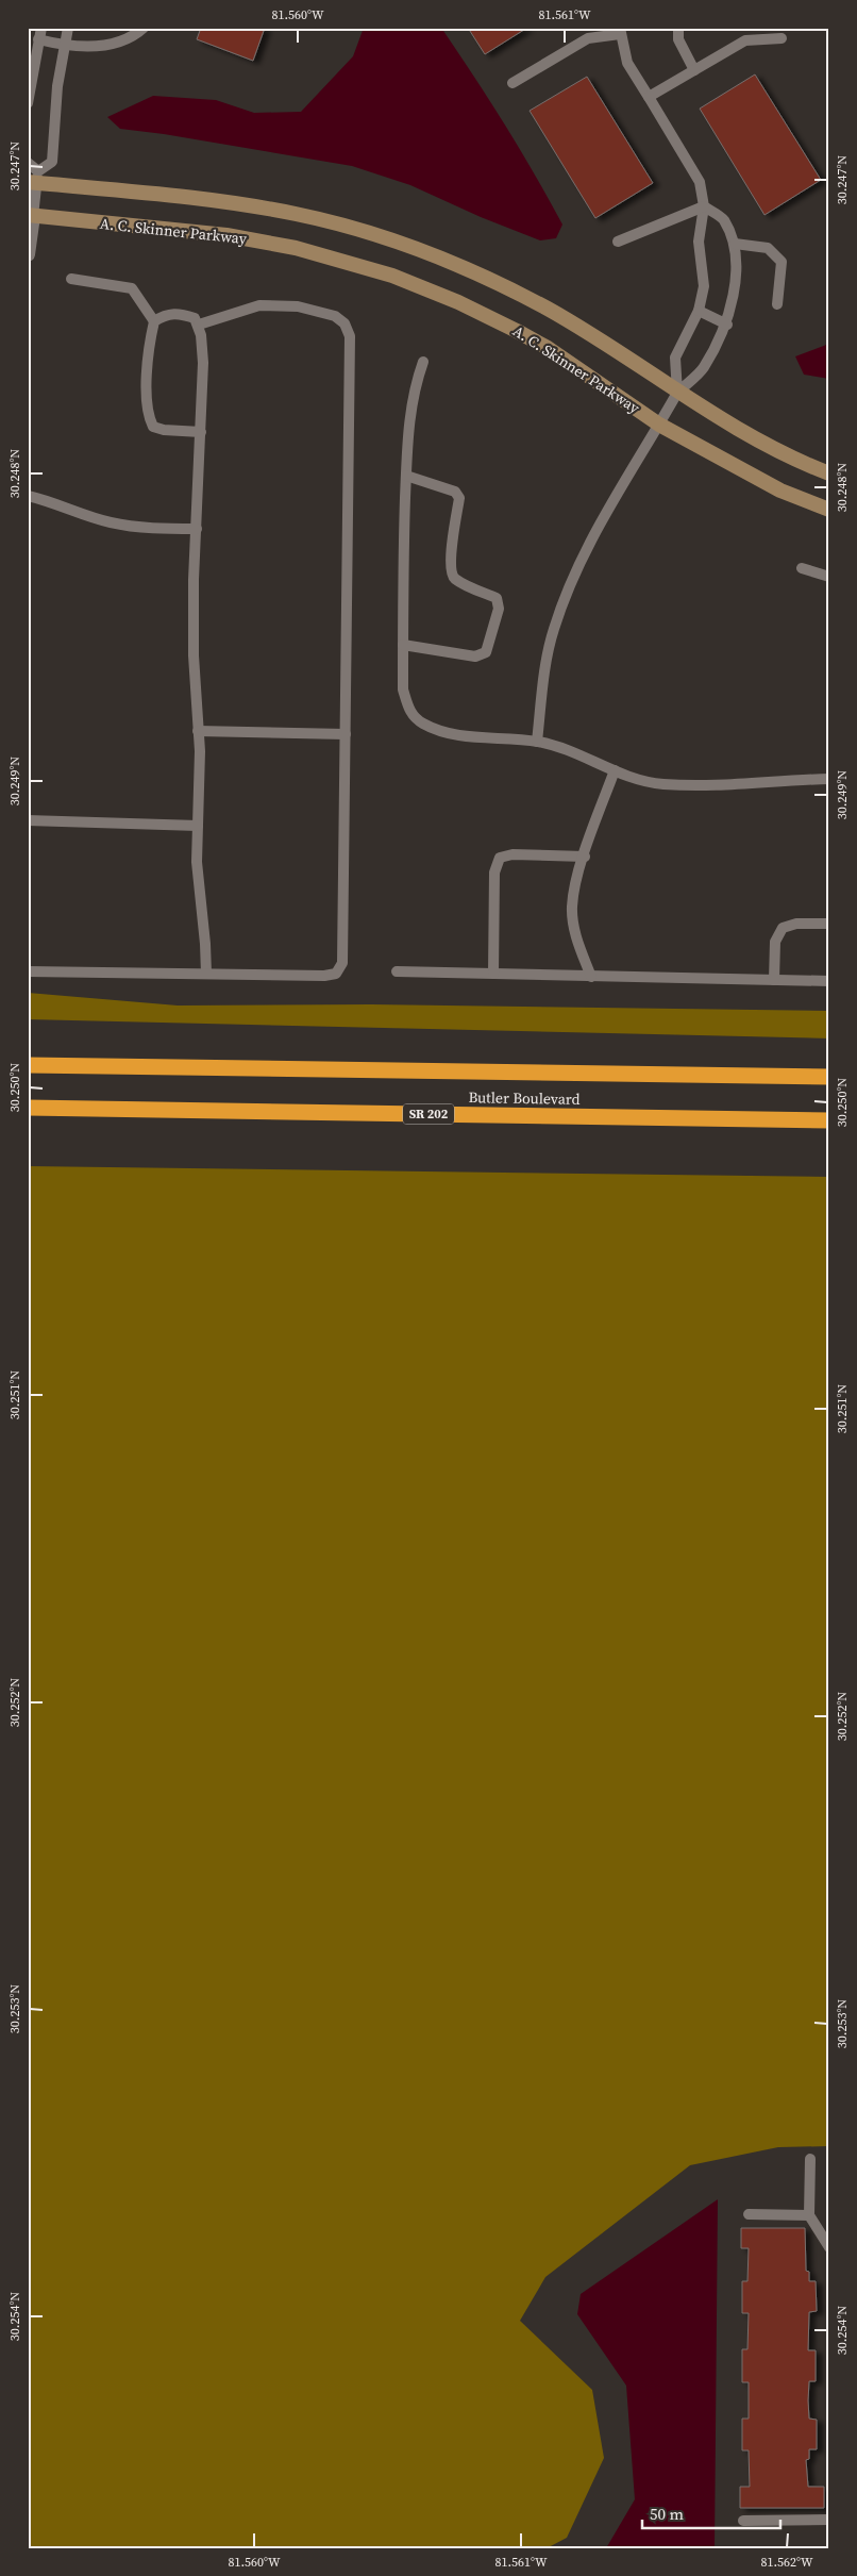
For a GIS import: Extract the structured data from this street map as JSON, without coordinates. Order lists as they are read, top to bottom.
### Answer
{
  "streets": {
    "highway": ["Butler Boulevard", "SR 202"],
    "main road": ["A. C. Skinner Parkway"]
  },
  "scale_bar": "50 m",
  "coordinates": [
    "81.560°W",
    "81.561°W",
    "30.247°N",
    "30.248°N",
    "30.249°N",
    "30.250°N",
    "30.251°N",
    "30.252°N",
    "30.253°N",
    "30.254°N",
    "81.562°W"
  ]
}
